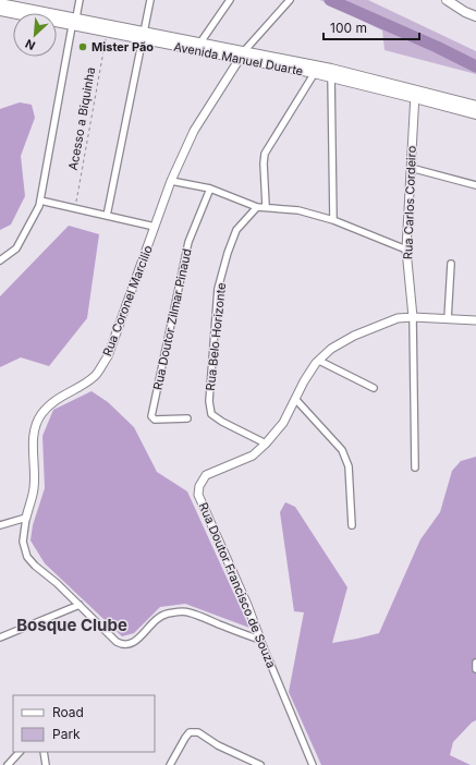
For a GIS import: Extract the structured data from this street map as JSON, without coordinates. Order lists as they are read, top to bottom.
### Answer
{
  "streets": {
    "main road": ["Avenida Manuel Duarte"],
    "street": [
      "Rua Carlos Cordeiro",
      "Rua Coronel Marcilio",
      "Rua Doutor Zilmar Pinaud",
      "Rua Belo Horizonte",
      "Rua Doutor Francisco de Souza"
    ],
    "path": ["Acesso a Biquinha"]
  },
  "crossings": [
    ["Avenida Manuel Duarte", "Acesso a Biquinha"],
    ["Avenida Manuel Duarte", "Rua Carlos Cordeiro"],
    ["Avenida Manuel Duarte", "Rua Coronel Marcilio"],
    ["Rua Carlos Cordeiro", "Rua Doutor Francisco de Souza"],
    ["Rua Coronel Marcilio", "Rua Doutor Francisco de Souza"],
    ["Rua Belo Horizonte", "Rua Doutor Francisco de Souza"]
  ],
  "districts": ["Bosque Clube"],
  "places": ["Mister Pão"],
  "legend": ["Road", "Park"],
  "scale_bar": "100 m",
  "north": "bottom left"
}
